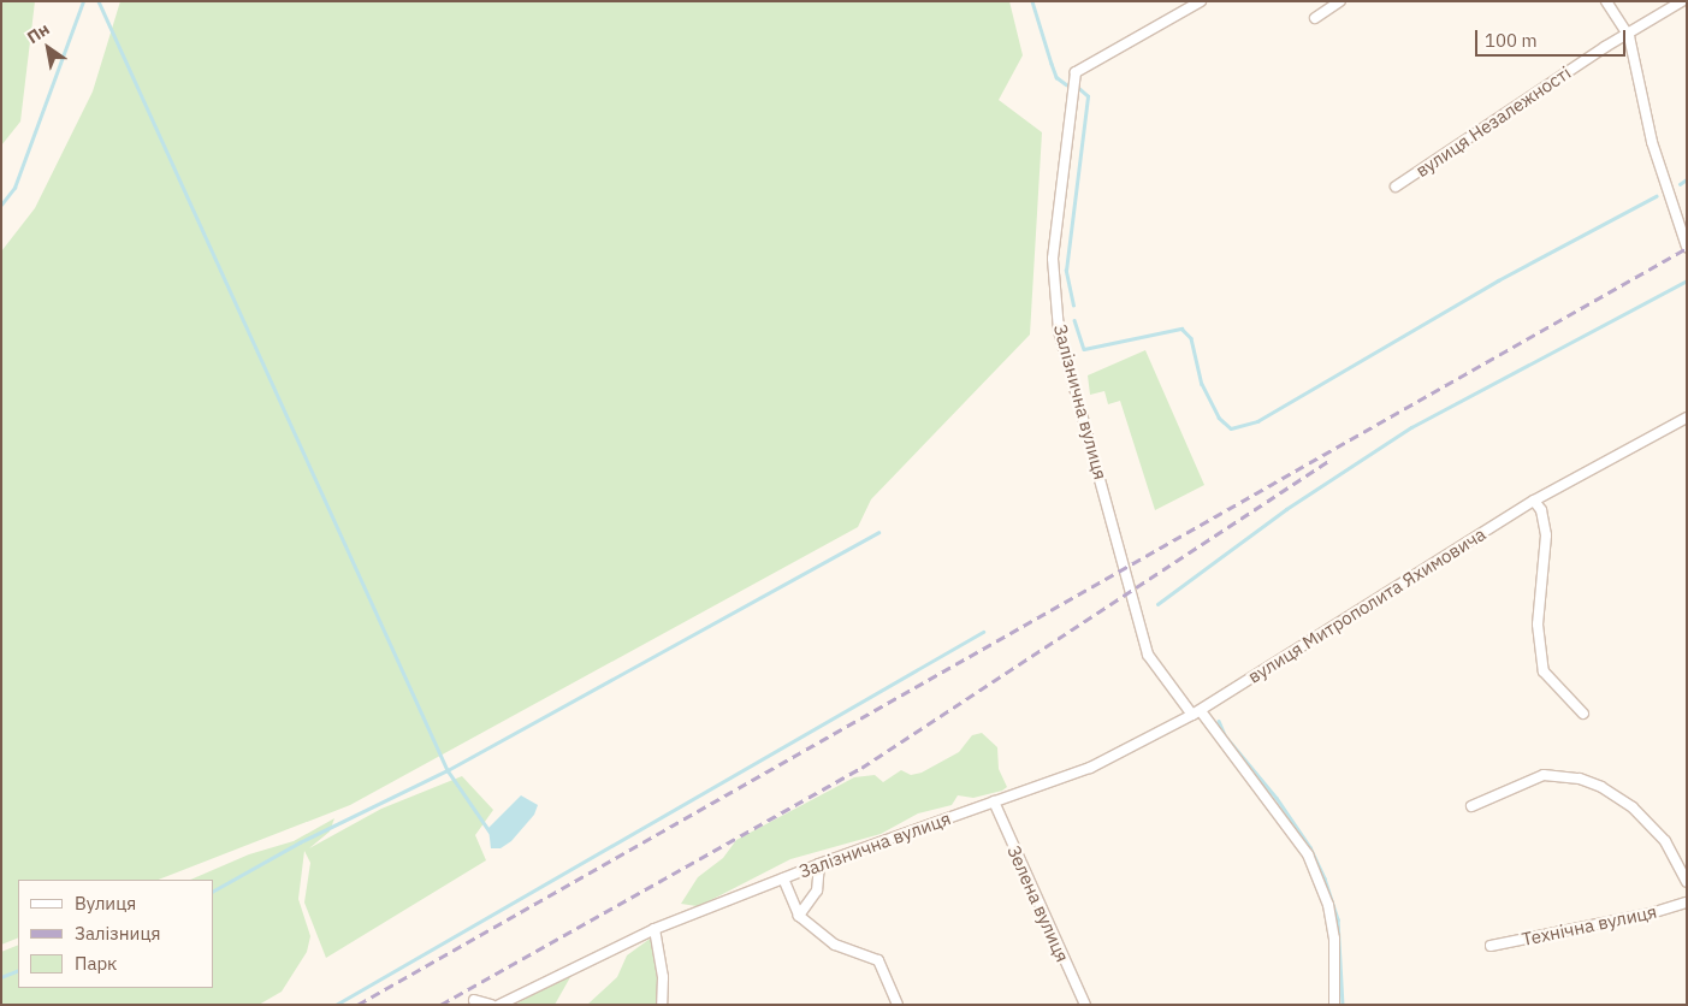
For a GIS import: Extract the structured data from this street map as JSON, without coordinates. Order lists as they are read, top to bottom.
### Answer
{
  "streets": {
    "street": [
      "вулиця Незалежності",
      "Залізнична вулиця",
      "вулиця Митрополита Яхимовича",
      "Зелена вулиця",
      "Технічна вулиця"
    ]
  },
  "crossings": [
    ["Залізнична вулиця", "вулиця Митрополита Яхимовича"],
    ["Залізнична вулиця", "Зелена вулиця"]
  ],
  "legend": ["Вулиця", "Залізниця", "Парк"],
  "scale_bar": "100 m",
  "north": "top left"
}
